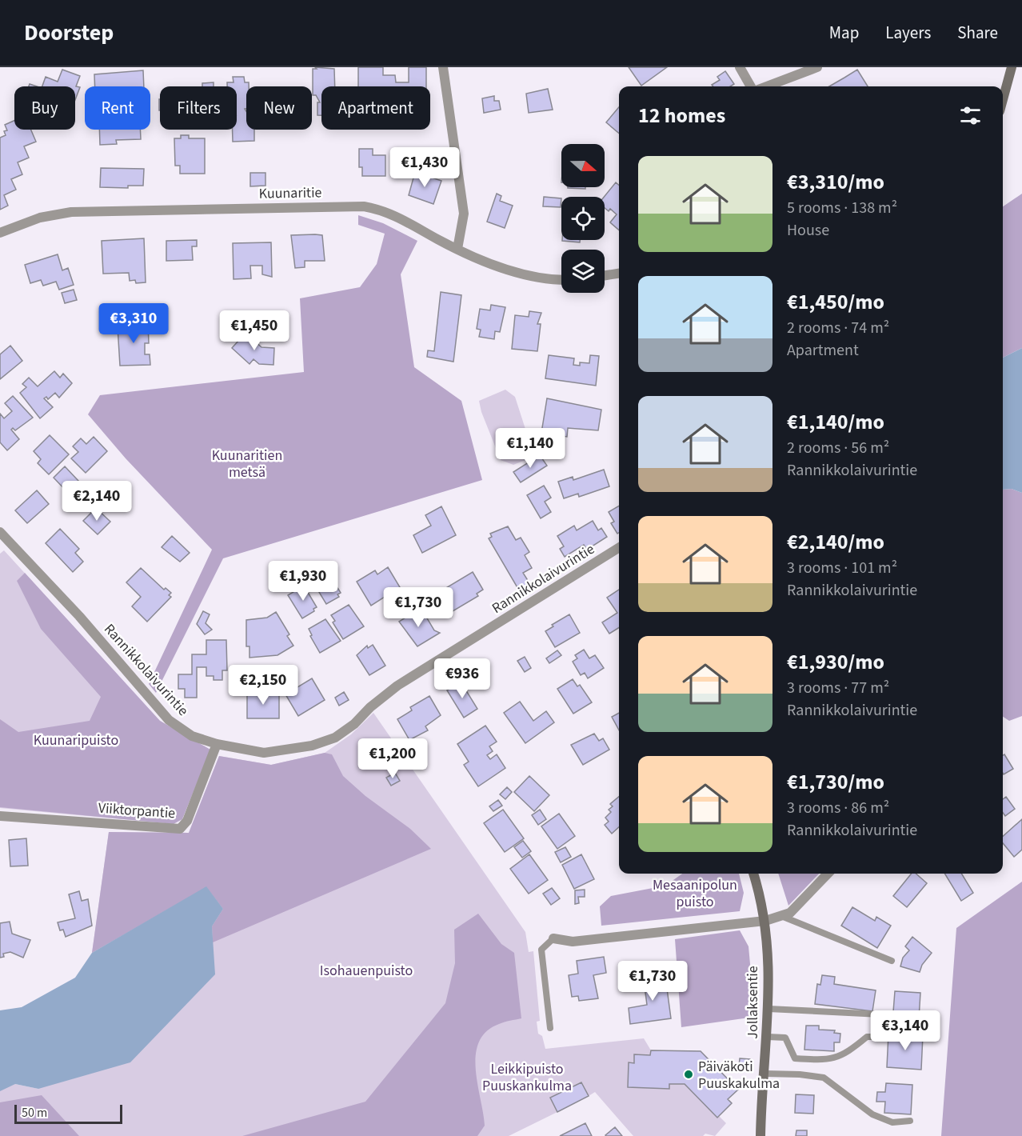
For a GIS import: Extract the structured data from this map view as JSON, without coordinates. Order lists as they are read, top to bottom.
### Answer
{
  "streets": {
    "main road": ["Jollaksentie"],
    "street": ["Kuunaritie", "Rannikkolaivurintie", "Viiktorpantie"]
  },
  "crossings": [
    ["Rannikkolaivurintie", "Viiktorpantie"]
  ],
  "parks": [
    "Kuunaritien metsä",
    "Kuunaripuisto",
    "Mesaanipolun puisto",
    "Isohauenpuisto",
    "Leikkipuisto Puuskankulma"
  ],
  "places": ["Päiväkoti Puuskakulma"],
  "scale_bar": "50 m",
  "north": "right",
  "page": {
    "header": "Doorstep",
    "nav": ["Map", "Layers", "Share"],
    "chip": [
      "Buy",
      "Rent",
      "Filters",
      "New",
      "Apartment"
    ],
    "heading": "12 homes",
    "list": [
      {
        "name": "€3,310/mo",
        "note": "5 rooms · 138 m² · House"
      },
      {
        "name": "€1,450/mo",
        "note": "2 rooms · 74 m² · Apartment"
      },
      {
        "name": "€1,140/mo",
        "note": "2 rooms · 56 m² · Rannikkolaivurintie"
      },
      {
        "name": "€2,140/mo",
        "note": "3 rooms · 101 m² · Rannikkolaivurintie"
      },
      {
        "name": "€1,930/mo",
        "note": "3 rooms · 77 m² · Rannikkolaivurintie"
      },
      {
        "name": "€1,730/mo",
        "note": "3 rooms · 86 m² · Rannikkolaivurintie"
      }
    ],
    "price": [
      "€1,430",
      "€3,310",
      "€1,450",
      "€1,140",
      "€2,140",
      "€1,930",
      "€1,730",
      "€936",
      "€2,150",
      "€1,200",
      "€1,730",
      "€3,140"
    ],
    "scale": "50 m"
  }
}
